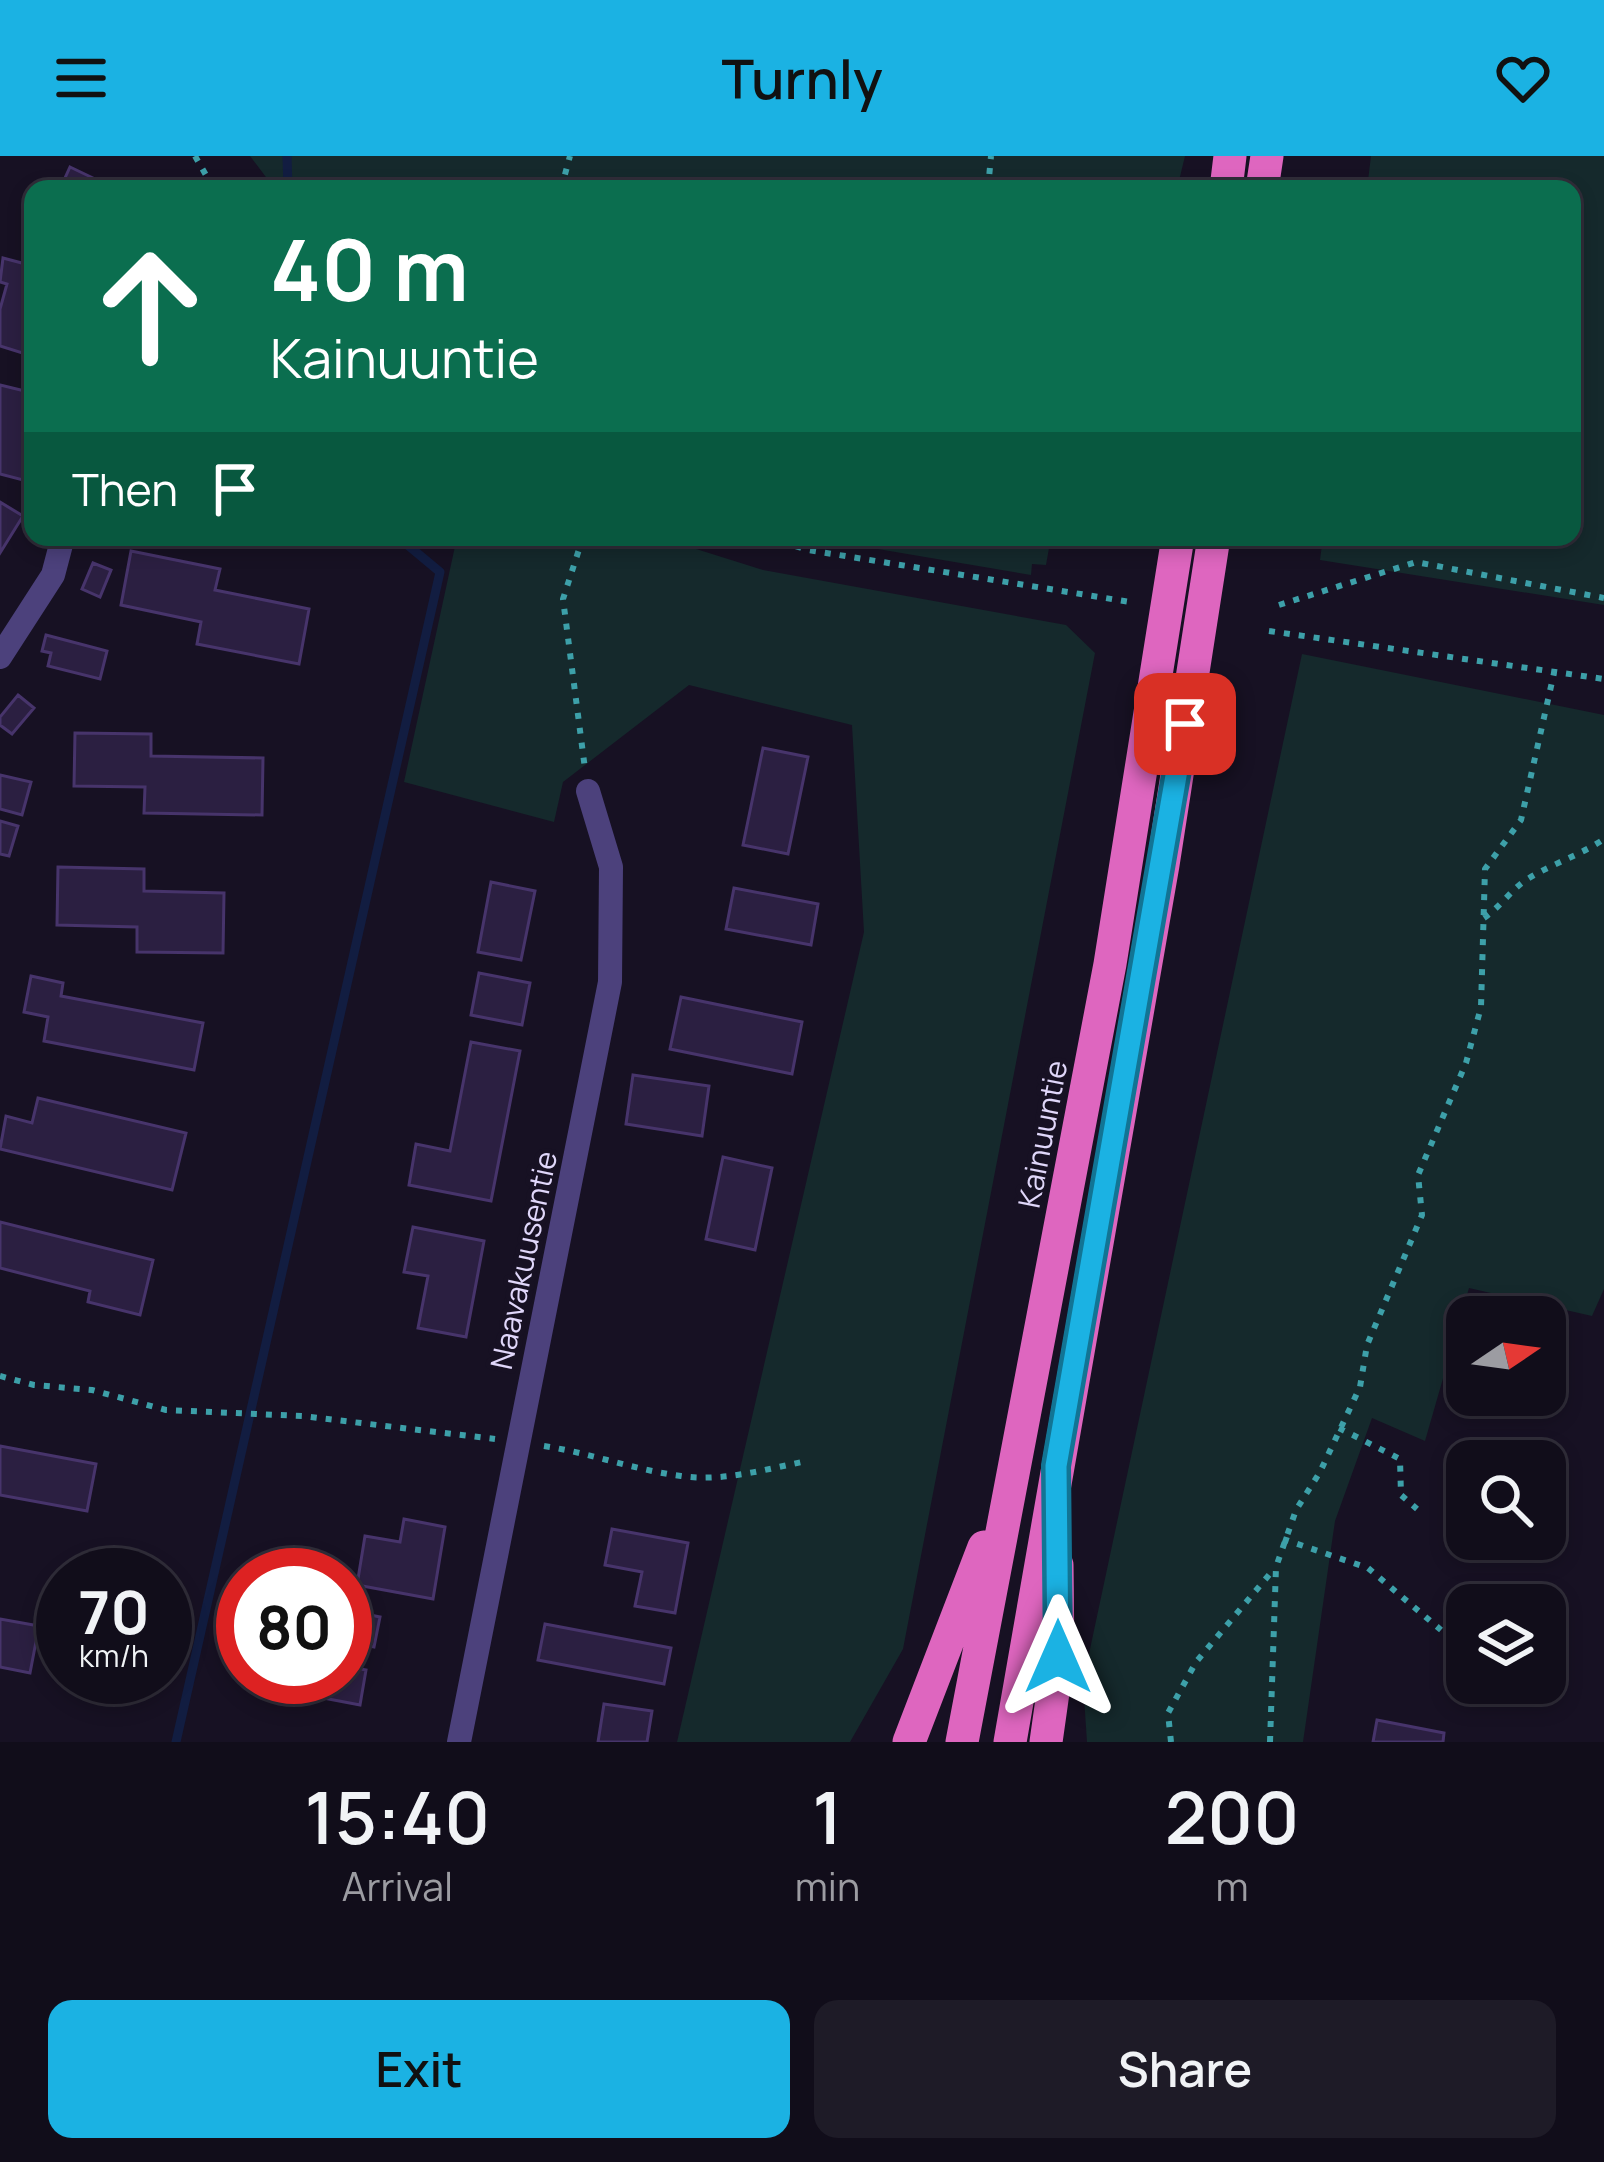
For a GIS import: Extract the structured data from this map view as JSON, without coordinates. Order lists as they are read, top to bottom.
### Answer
{
  "streets": {
    "highway": ["Kainuuntie"],
    "street": ["Naavakuusentie"]
  },
  "north": "right",
  "page": {
    "header": "Turnly",
    "turn": ["40 m", "Kainuuntie"],
    "then": "Then",
    "speed": "70 km/h",
    "limit": "80",
    "eta": [
      "15:40",
      "Arrival",
      "1",
      "min",
      "200",
      "m"
    ],
    "buttons": ["Exit", "Share"]
  }
}
